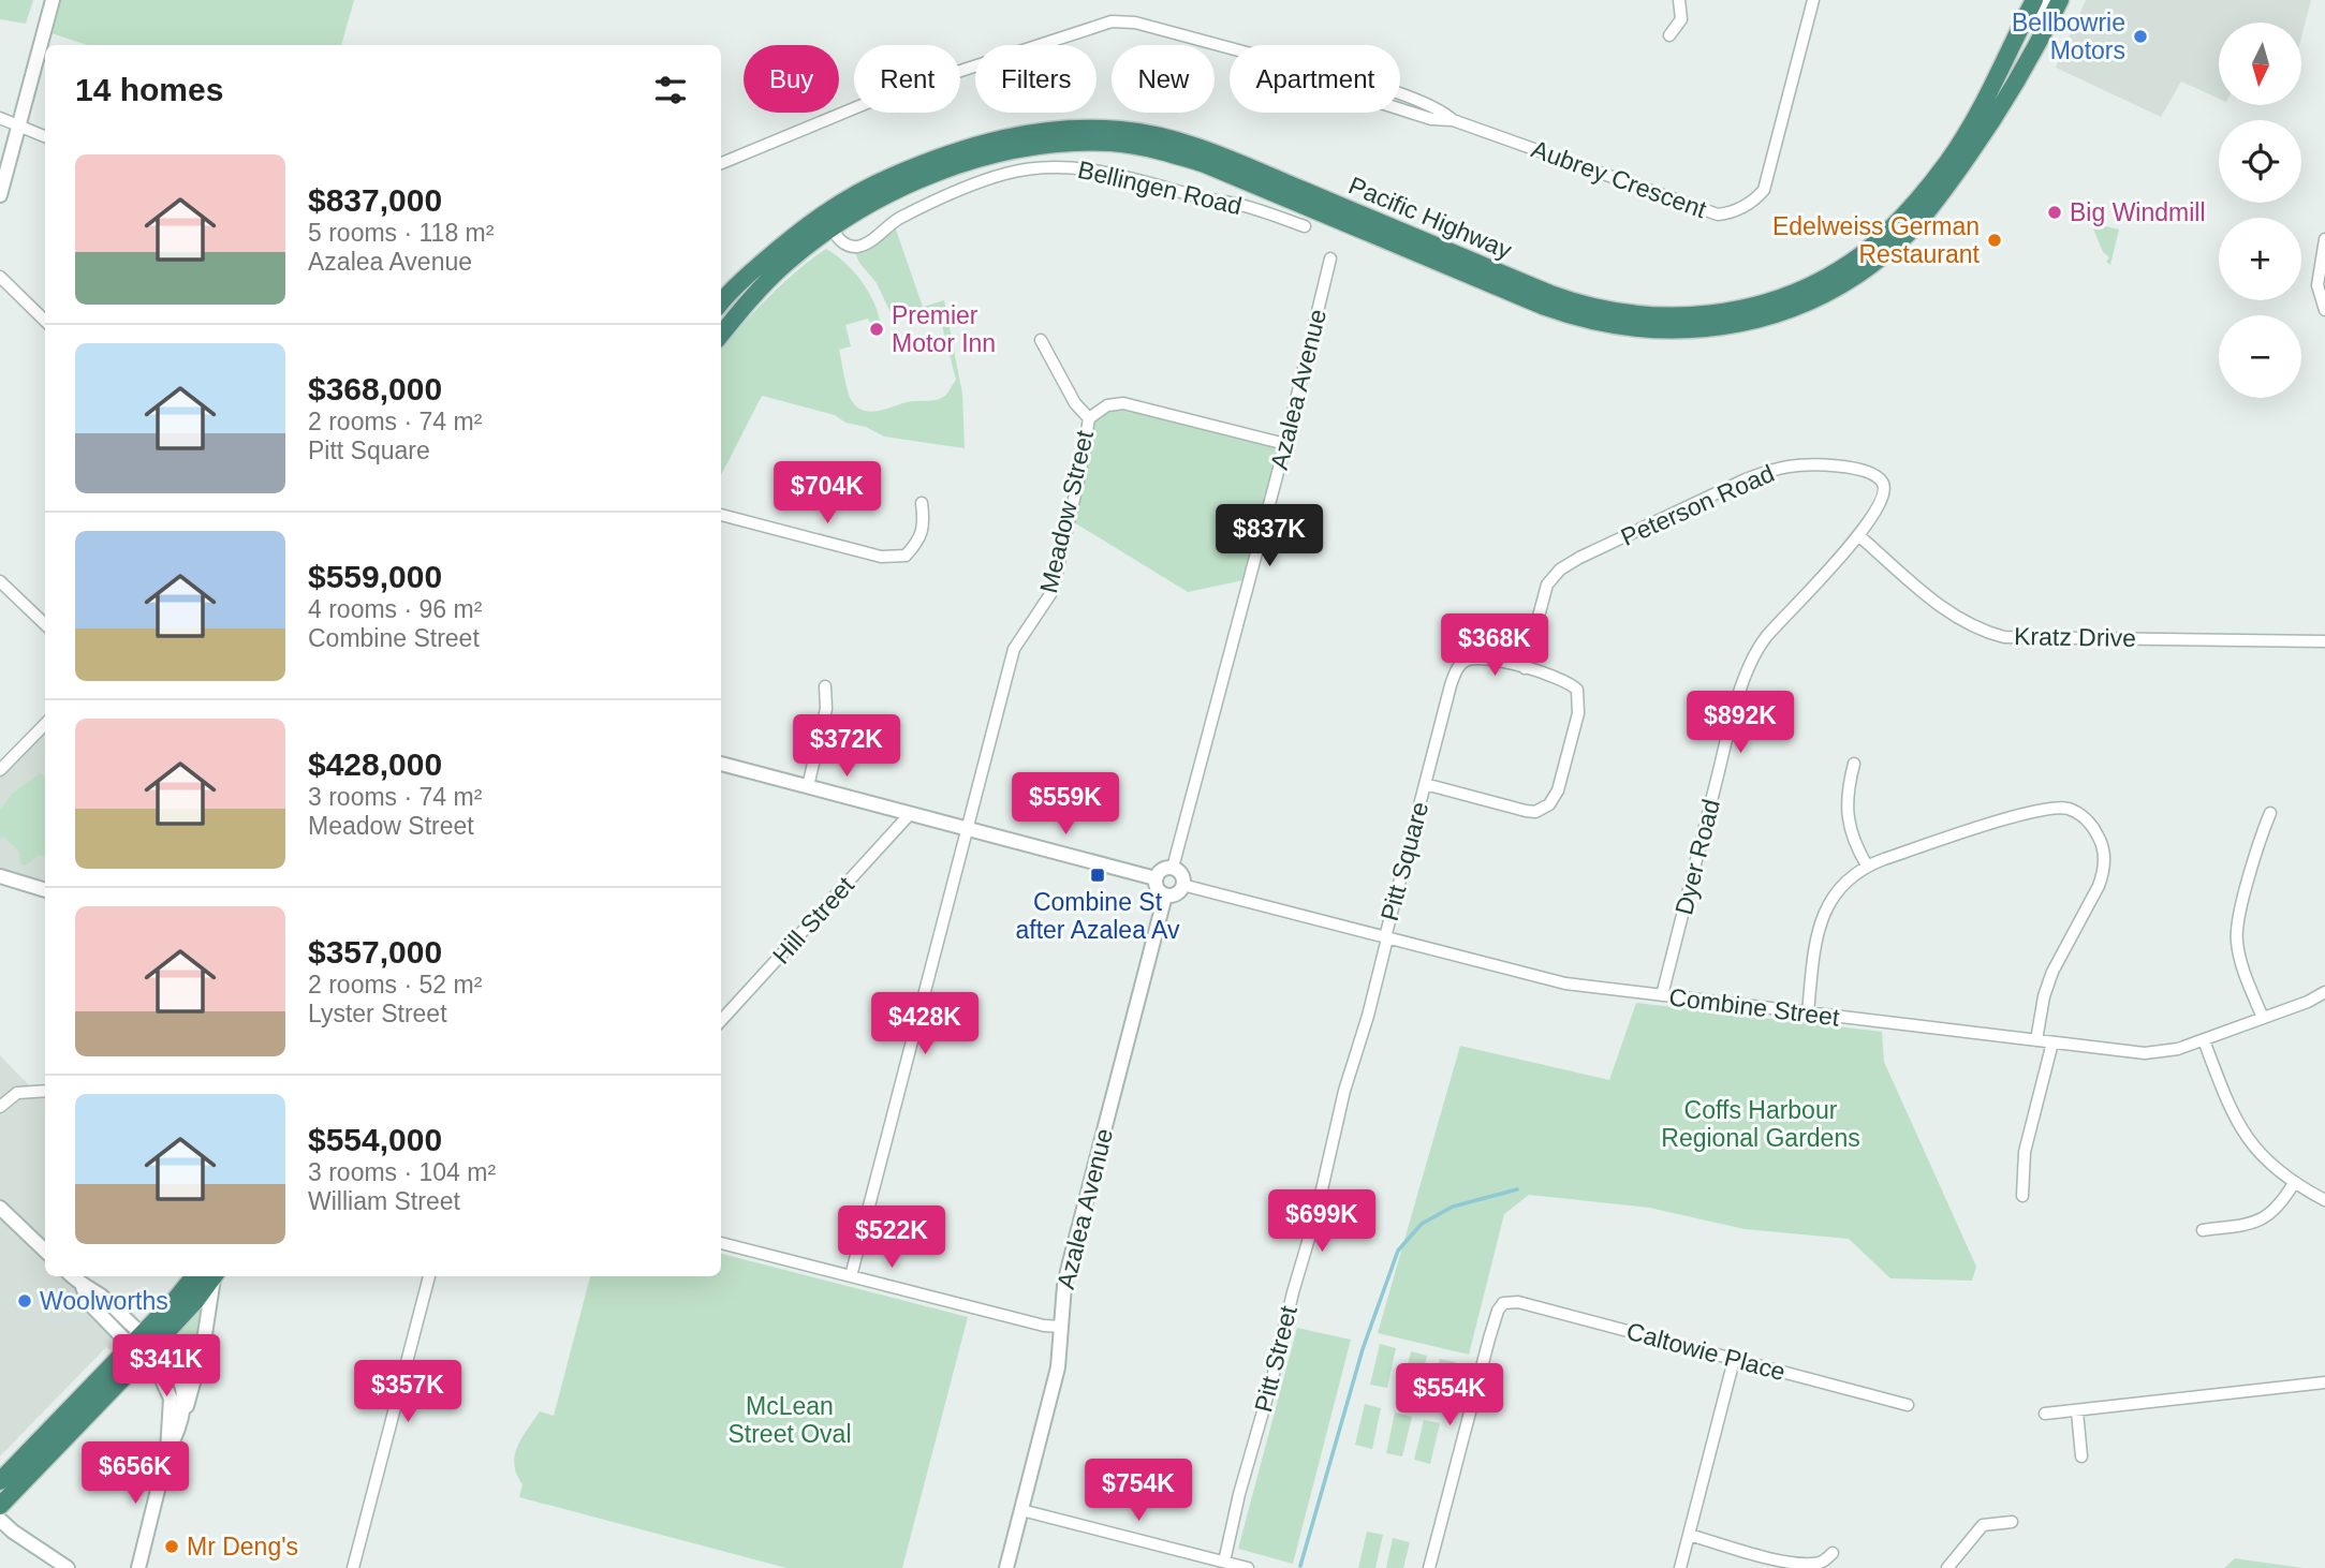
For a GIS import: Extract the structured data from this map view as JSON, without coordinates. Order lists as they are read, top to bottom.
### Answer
{
  "streets": {
    "highway": ["Pacific Highway"],
    "street": [
      "Aubrey Crescent",
      "Bellingen Road",
      "Azalea Avenue",
      "Peterson Road",
      "Meadow Street",
      "Kratz Drive",
      "Dyer Road",
      "Pitt Square",
      "Hill Street",
      "Combine Street",
      "Caltowie Place",
      "Pitt Street"
    ]
  },
  "crossings": [
    ["Bellingen Road", "Pacific Highway"],
    ["Azalea Avenue", "Meadow Street"],
    ["Azalea Avenue", "Combine Street"],
    ["Peterson Road", "Kratz Drive"],
    ["Peterson Road", "Dyer Road"],
    ["Peterson Road", "Pitt Square"],
    ["Kratz Drive", "Dyer Road"],
    ["Dyer Road", "Combine Street"],
    ["Pitt Square", "Combine Street"],
    ["Pitt Square", "Pitt Street"],
    ["Combine Street", "Pitt Street"]
  ],
  "parks": ["Coffs Harbour Regional Gardens", "McLean Street Oval"],
  "places": {
    "other": [
      "Bellbowrie Motors",
      "Big Windmill",
      "Edelweiss German Restaurant",
      "Premier Motor Inn",
      "Woolworths",
      "Mr Deng's"
    ],
    "transit": ["Combine St after Azalea Av"]
  },
  "north": "bottom",
  "page": {
    "map_buttons": ["+", "−"],
    "chip": [
      "Buy",
      "Rent",
      "Filters",
      "New",
      "Apartment"
    ],
    "heading": "14 homes",
    "list": [
      {
        "name": "$837,000",
        "note": "5 rooms · 118 m² · Azalea Avenue"
      },
      {
        "name": "$368,000",
        "note": "2 rooms · 74 m² · Pitt Square"
      },
      {
        "name": "$559,000",
        "note": "4 rooms · 96 m² · Combine Street"
      },
      {
        "name": "$428,000",
        "note": "3 rooms · 74 m² · Meadow Street"
      },
      {
        "name": "$357,000",
        "note": "2 rooms · 52 m² · Lyster Street"
      },
      {
        "name": "$554,000",
        "note": "3 rooms · 104 m² · William Street"
      }
    ],
    "price": [
      "$704K",
      "$837K",
      "$368K",
      "$892K",
      "$372K",
      "$559K",
      "$428K",
      "$699K",
      "$522K",
      "$341K",
      "$357K",
      "$554K",
      "$656K",
      "$754K"
    ]
  }
}
